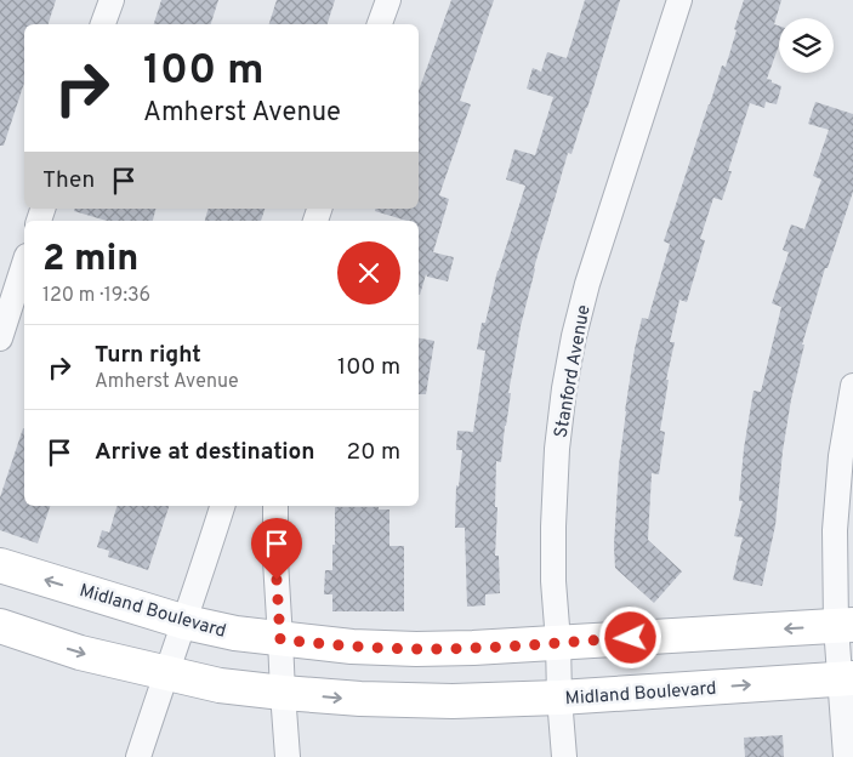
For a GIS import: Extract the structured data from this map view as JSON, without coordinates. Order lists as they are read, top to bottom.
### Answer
{
  "streets": {
    "main road": ["Midland Boulevard"],
    "street": ["Stanford Avenue"]
  },
  "crossings": [
    ["Stanford Avenue", "Midland Boulevard"]
  ],
  "page": {
    "turn": ["100 m", "Amherst Avenue"],
    "then": "Then",
    "heading": ["2 min", "120 m · 19:36"],
    "list": [
      {
        "name": "Turn right",
        "note": "Amherst Avenue",
        "value": "100 m"
      },
      {
        "name": "Arrive at destination",
        "value": "20 m"
      }
    ]
  }
}
